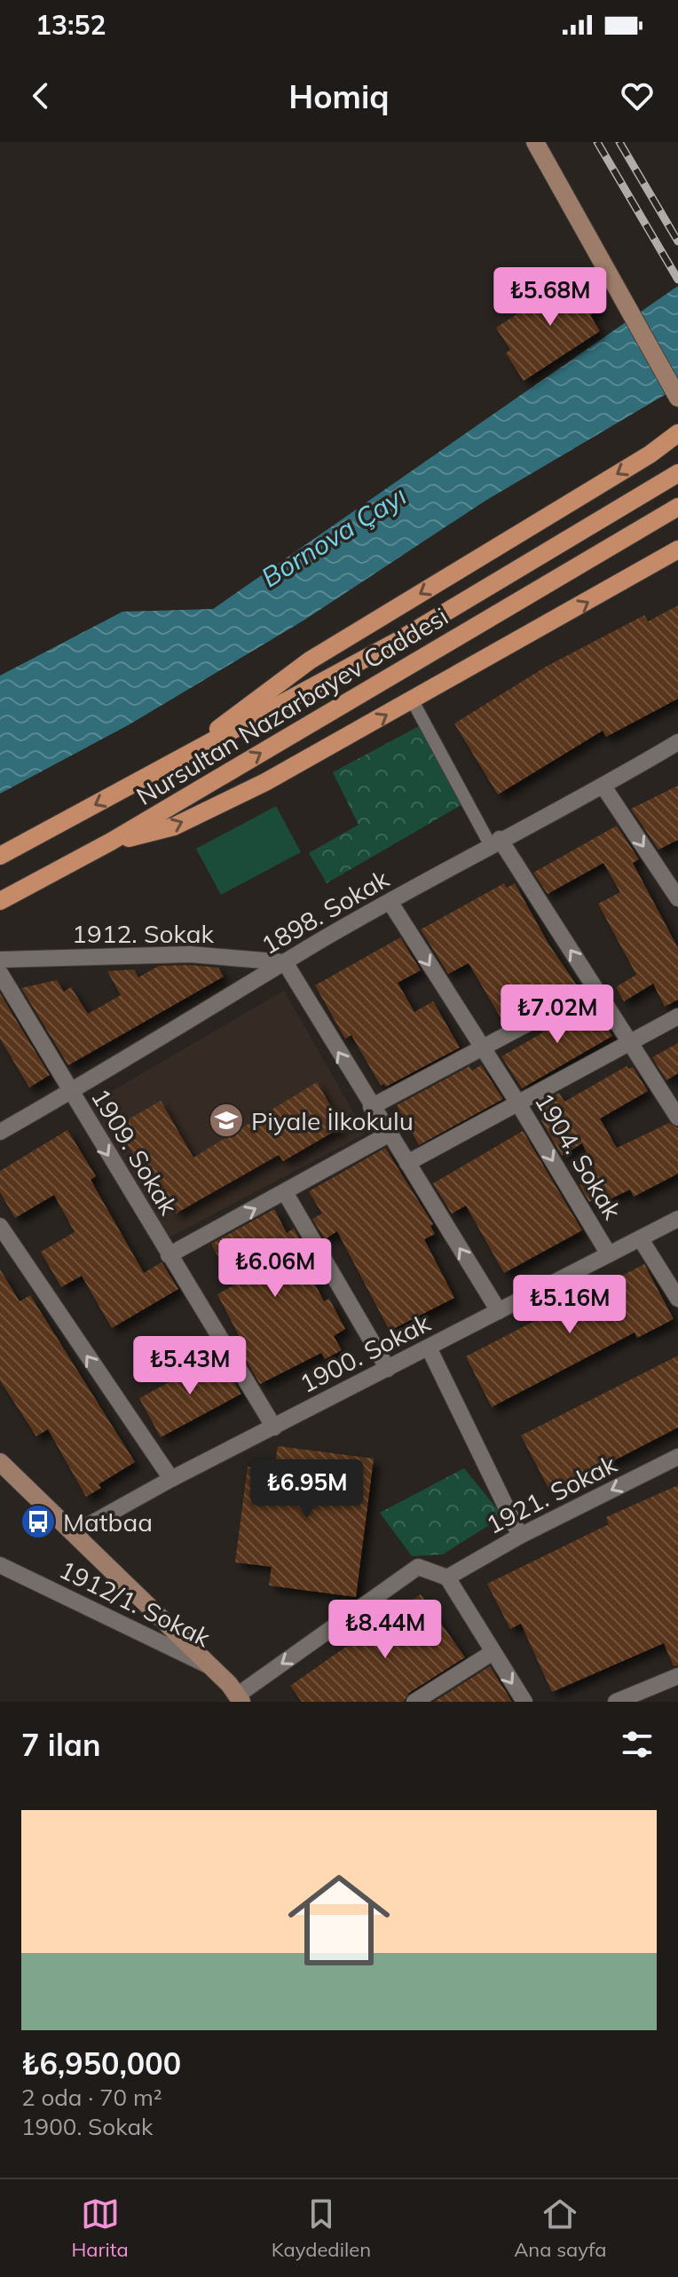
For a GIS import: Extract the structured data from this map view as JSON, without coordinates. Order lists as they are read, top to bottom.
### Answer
{
  "streets": {
    "main road": ["Nursultan Nazarbayev Caddesi"],
    "street": [
      "1898. Sokak",
      "1912. Sokak",
      "1909. Sokak",
      "1904. Sokak",
      "1900. Sokak",
      "1921. Sokak",
      "1912/1. Sokak"
    ]
  },
  "crossings": [
    ["1898. Sokak", "1912. Sokak"],
    ["1898. Sokak", "1909. Sokak"],
    ["1898. Sokak", "1904. Sokak"],
    ["1909. Sokak", "1900. Sokak"],
    ["1904. Sokak", "1900. Sokak"]
  ],
  "one_way": ["1921. Sokak"],
  "water": ["Bornova Çayı"],
  "places": {
    "school or university": ["Piyale İlkokulu"],
    "bus stop": ["Matbaa"]
  },
  "page": {
    "status": "13:52",
    "header": "Homiq",
    "price": [
      "₺5.68M",
      "₺7.02M",
      "₺6.06M",
      "₺5.16M",
      "₺5.43M",
      "₺6.95M",
      "₺8.44M"
    ],
    "heading": "7 ilan",
    "list": [
      {
        "name": "₺6,950,000",
        "note": "2 oda · 70 m² · 1900. Sokak"
      }
    ],
    "tabs": ["Harita", "Kaydedilen", "Ana sayfa"]
  }
}
